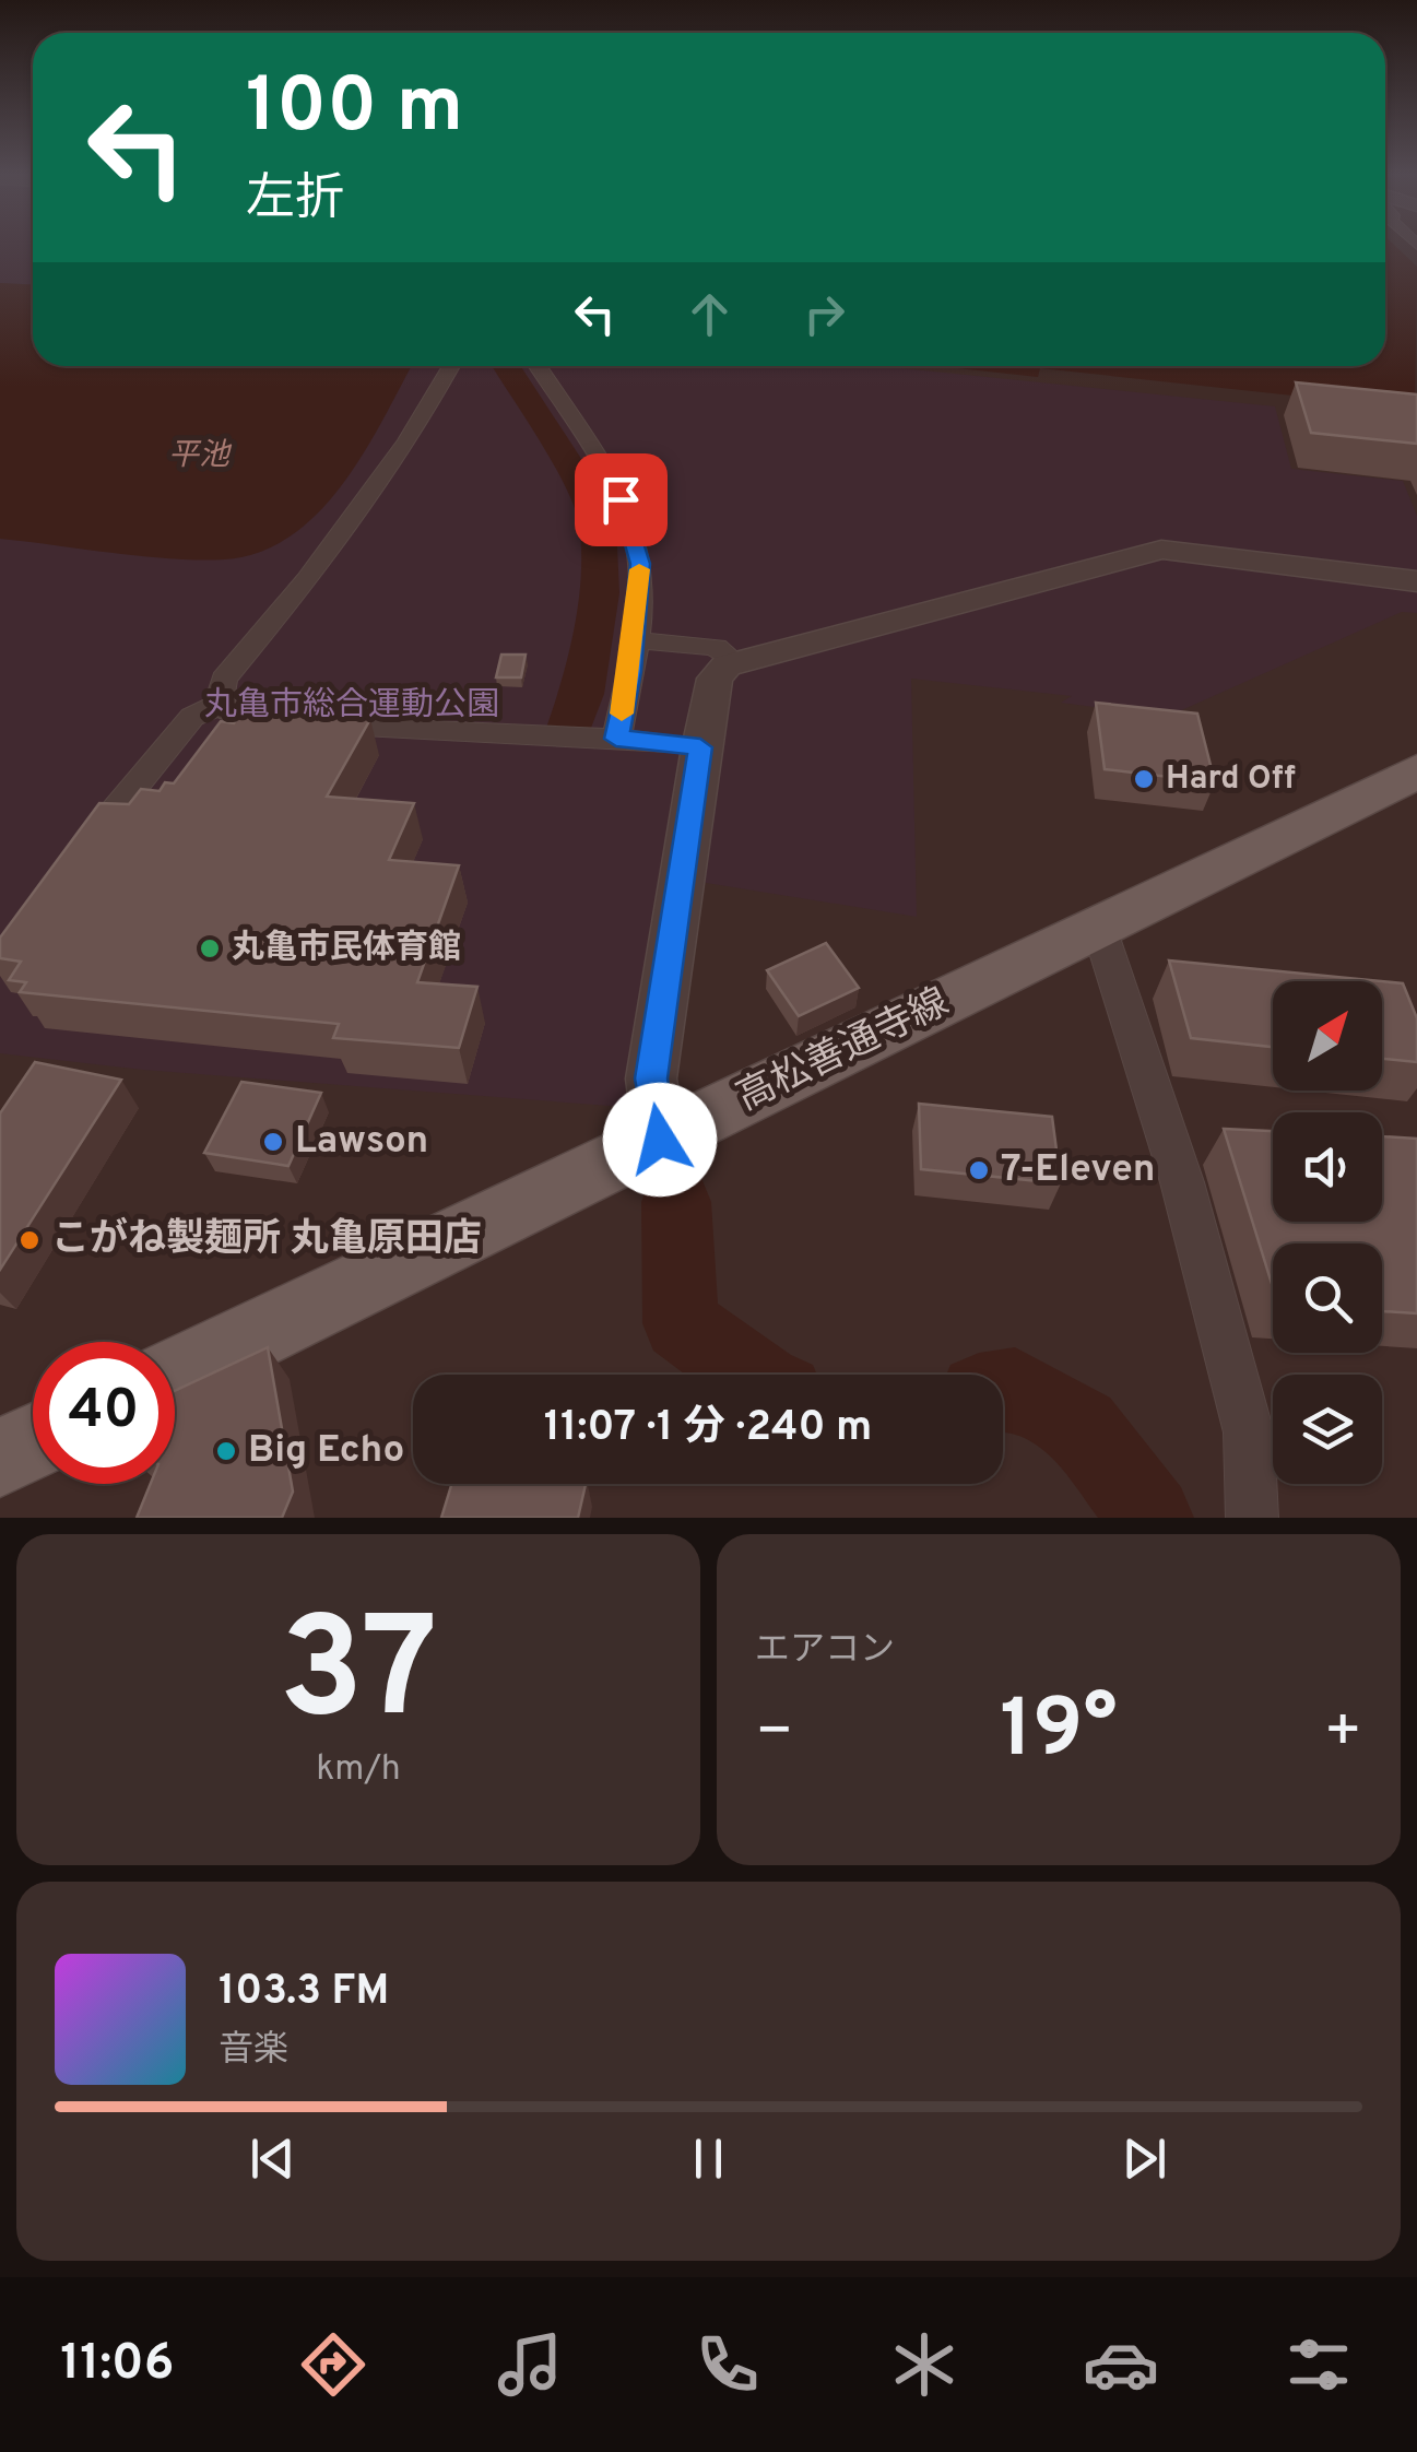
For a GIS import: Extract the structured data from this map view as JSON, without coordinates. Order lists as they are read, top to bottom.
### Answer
{
  "streets": {
    "main road": ["高松善通寺線"]
  },
  "water": ["平池"],
  "parks": ["丸亀市総合運動公園"],
  "places": [
    "Hard Off",
    "丸亀市民体育館",
    "Lawson",
    "7-Eleven",
    "こがね製麺所 丸亀原田店",
    "Big Echo"
  ],
  "north": "top right",
  "page": {
    "turn": ["100 m", "左折"],
    "limit": "40",
    "trip": "11:07 · 1 分 · 240 m",
    "tile": [
      ["37", "km/h"],
      "エアコン"
    ],
    "heat": ["−", "19°", "+"],
    "song": ["103.3 FM", "音楽"],
    "tabs": "11:06"
  }
}
